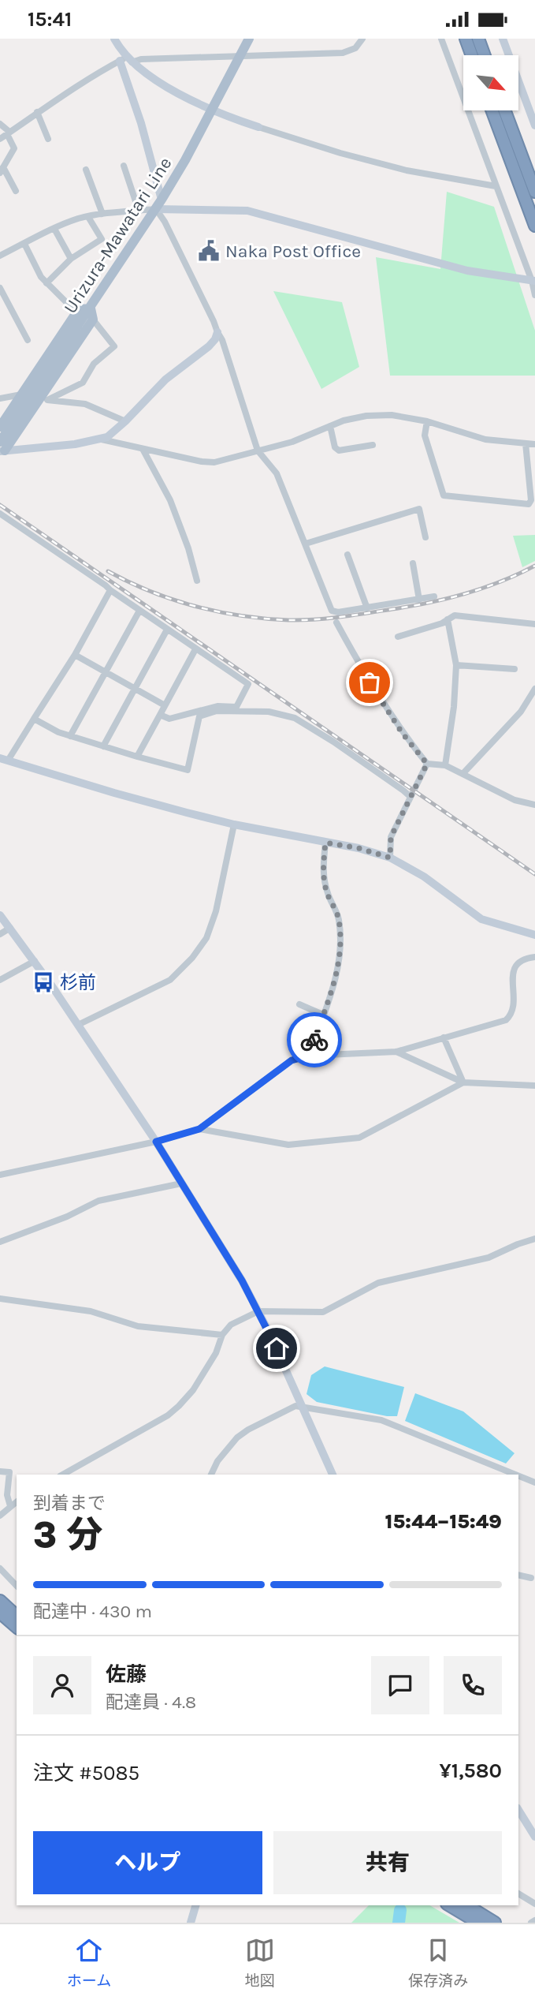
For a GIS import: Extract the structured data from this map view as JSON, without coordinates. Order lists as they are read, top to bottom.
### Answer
{
  "streets": {
    "main road": ["Urizura-Mawatari Line"]
  },
  "places": {
    "public building": ["Naka Post Office"],
    "bus stop": ["杉前"]
  },
  "north": "bottom right",
  "page": {
    "status": "15:41",
    "heading": ["3 分", "到着まで", "15:44–15:49"],
    "panel": [
      "佐藤",
      "配達員 · 4.8",
      "注文 #5085",
      "¥1,580"
    ],
    "bar": "配達中 · 430 m",
    "buttons": ["ヘルプ", "共有"],
    "tabs": ["ホーム", "地図", "保存済み"]
  }
}
